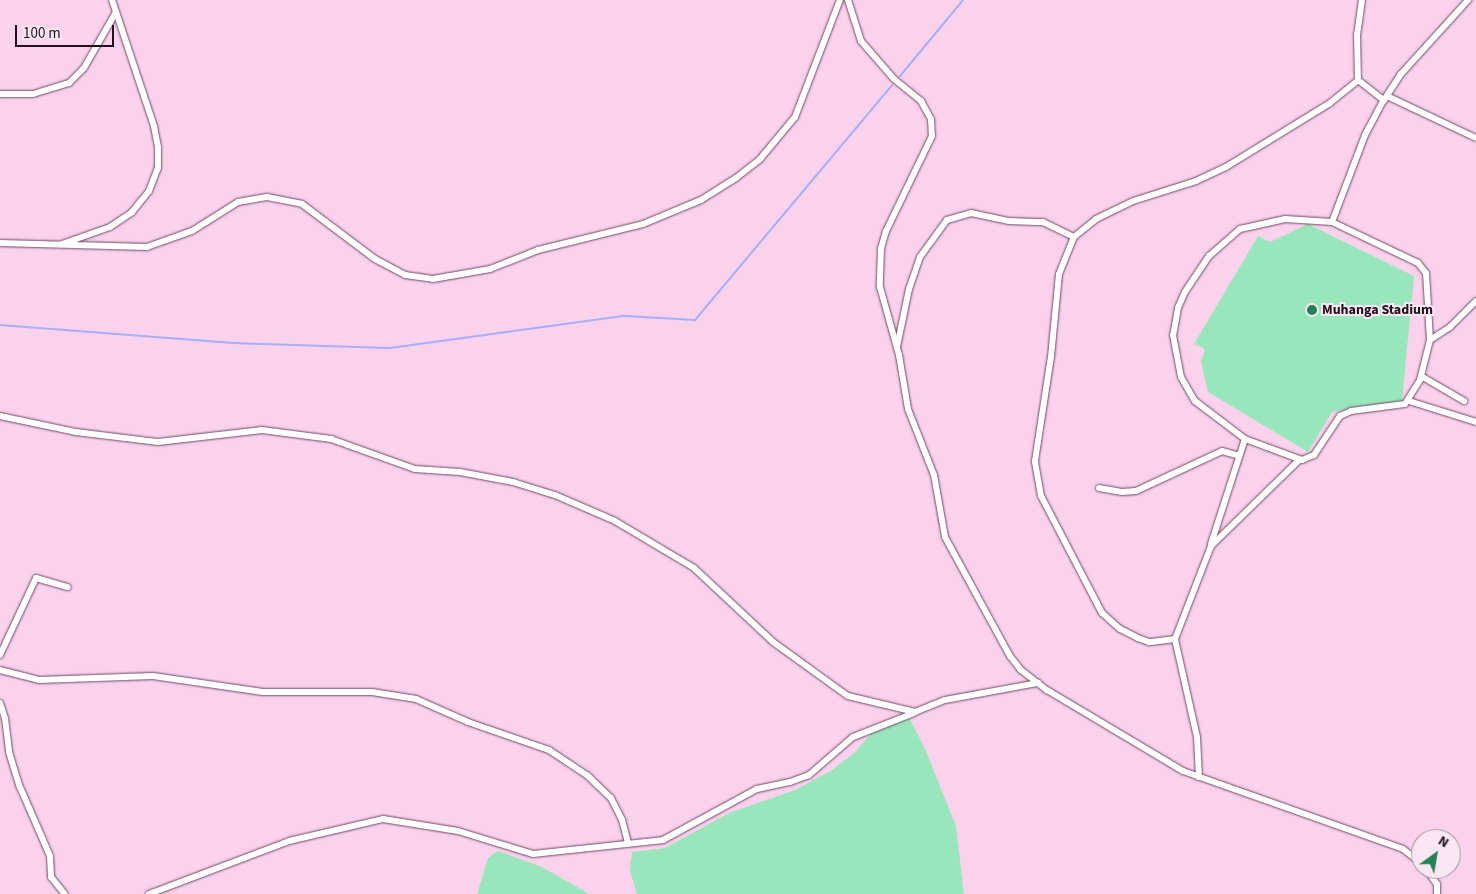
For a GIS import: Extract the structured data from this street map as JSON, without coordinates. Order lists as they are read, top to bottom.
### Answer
{
  "places": ["Muhanga Stadium"],
  "scale_bar": "100 m",
  "north": "top right"
}
